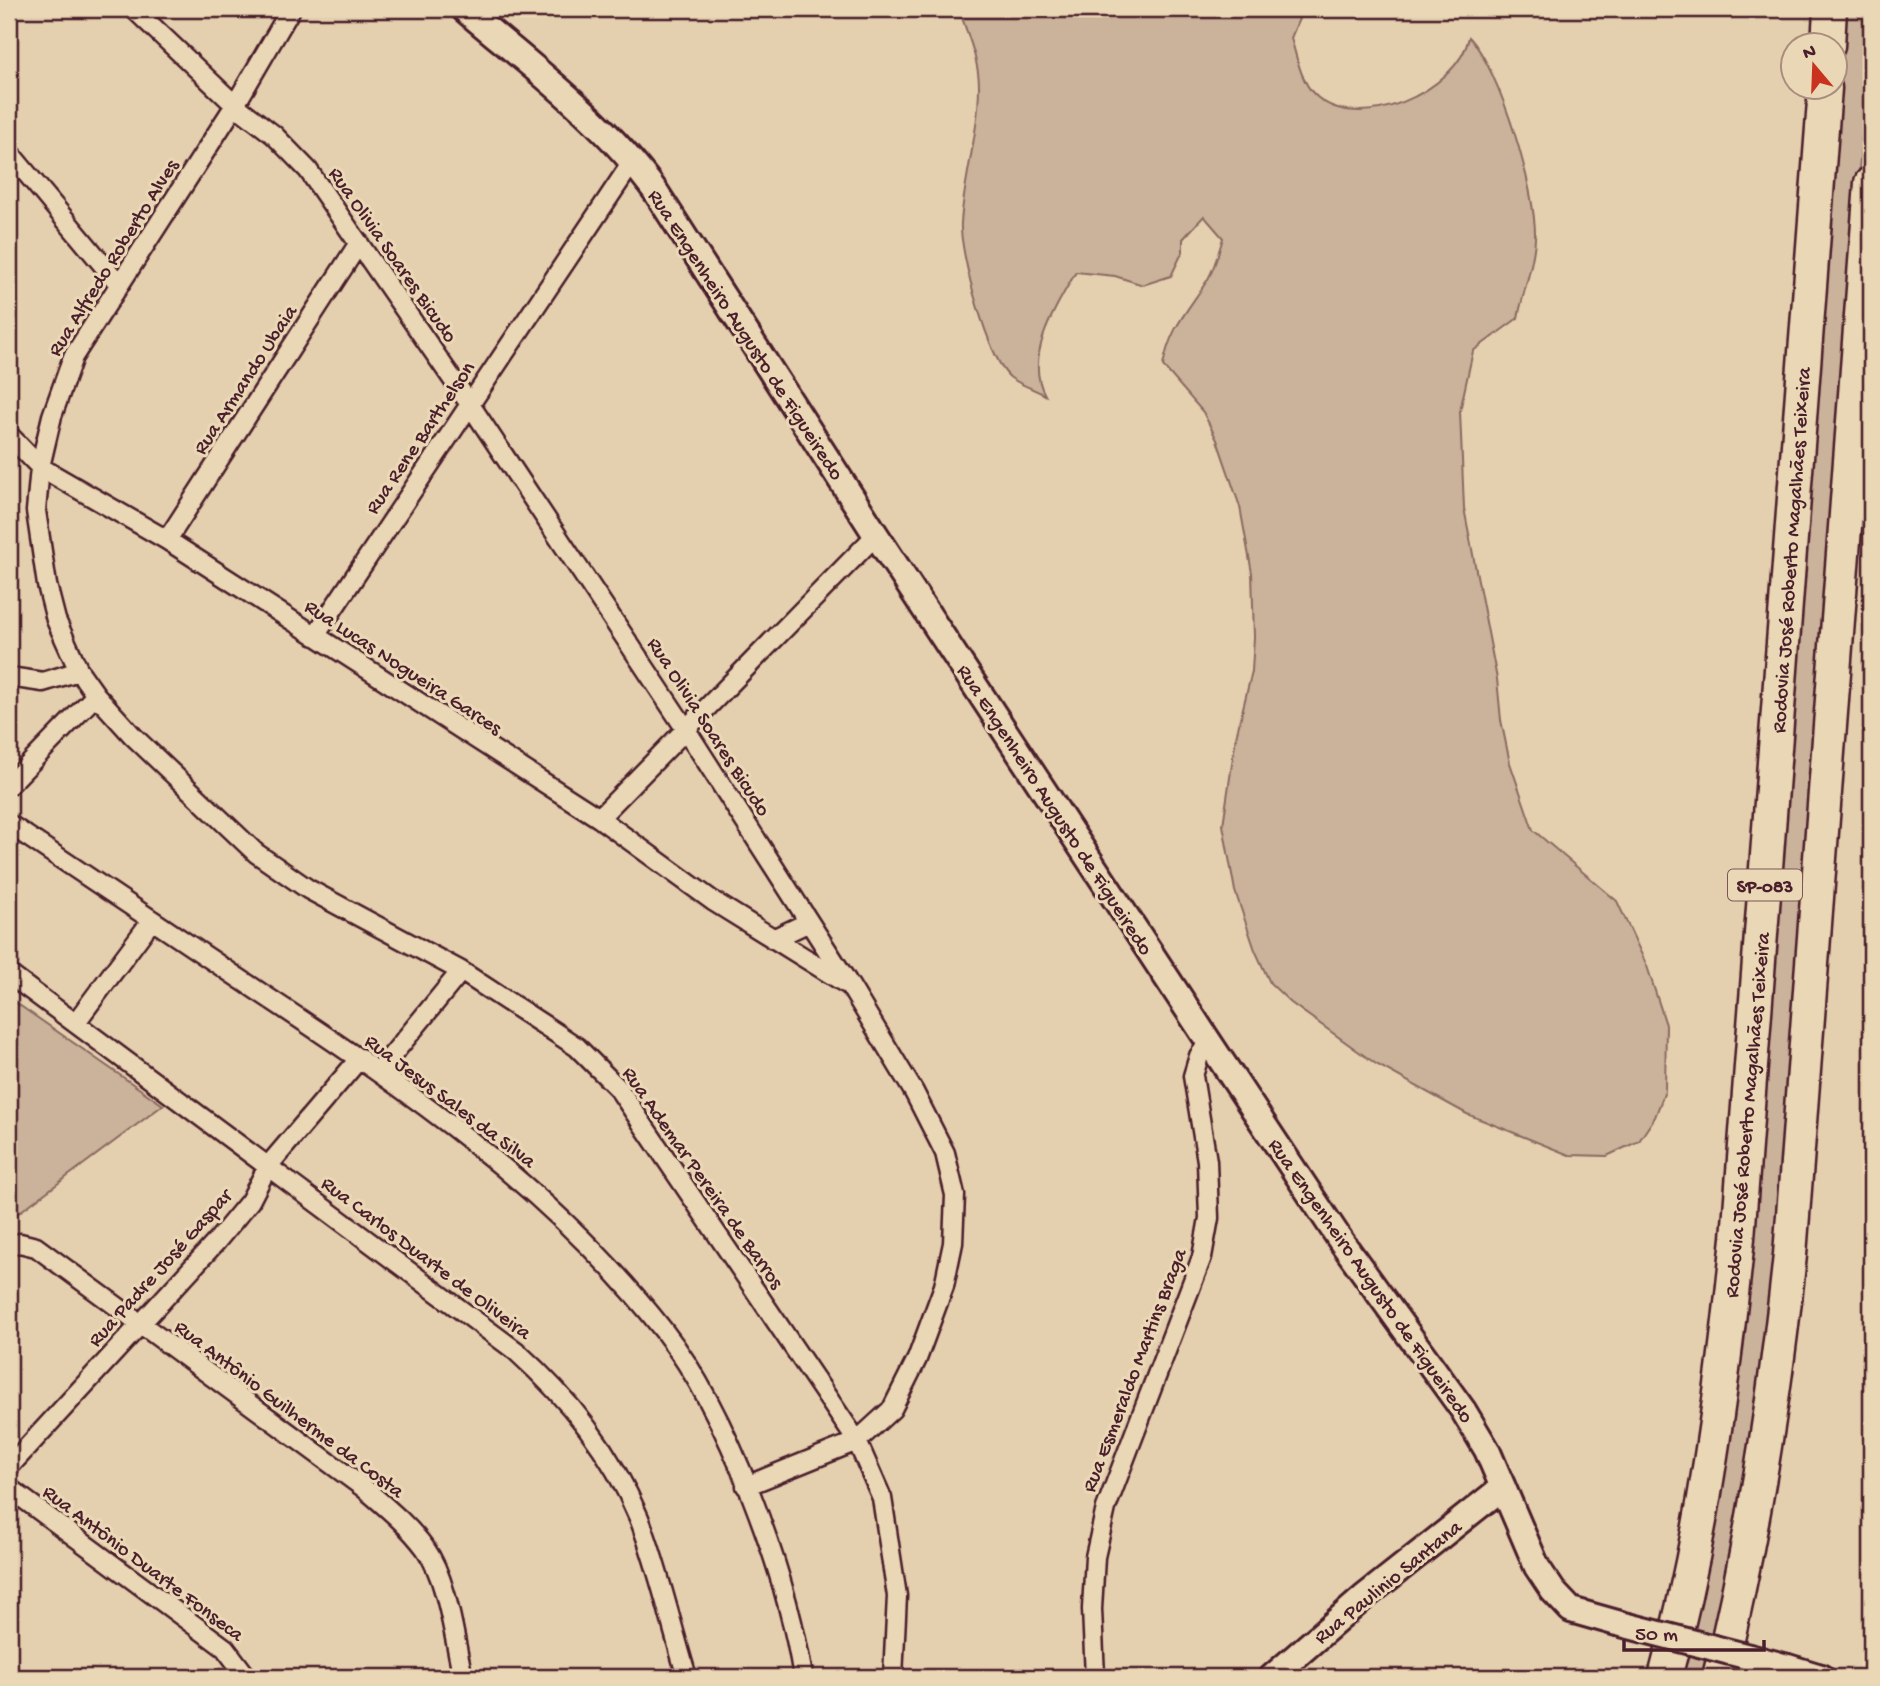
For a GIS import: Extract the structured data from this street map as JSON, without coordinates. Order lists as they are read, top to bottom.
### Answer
{
  "streets": {
    "highway": ["Rodovia José Roberto Magalhães Teixeira", "SP-083"],
    "main road": ["Rua Engenheiro Augusto de Figueiredo", "Rua Paulinio Santana"],
    "street": [
      "Rua Olivia Soares Bicudo",
      "Rua Alfredo Roberto Alves",
      "Rua Armando Ubaia",
      "Rua Rene Barthelson",
      "Rua Lucas Nogueira Garces",
      "Rua Jesus Sales da Silva",
      "Rua Ademar Pereira de Barros",
      "Rua Carlos Duarte de Oliveira",
      "Rua Padre José Gaspar",
      "Rua Esmeraldo Martins Braga",
      "Rua Antônio Guilherme da Costa",
      "Rua Antônio Duarte Fonseca"
    ]
  },
  "crossings": [
    ["Rua Olivia Soares Bicudo", "Rua Alfredo Roberto Alves"],
    ["Rua Olivia Soares Bicudo", "Rua Armando Ubaia"],
    ["Rua Olivia Soares Bicudo", "Rua Rene Barthelson"],
    ["Rua Olivia Soares Bicudo", "Rua Lucas Nogueira Garces"],
    ["Rua Olivia Soares Bicudo", "Rua Jesus Sales da Silva"],
    ["Rua Olivia Soares Bicudo", "Rua Ademar Pereira de Barros"],
    ["Rua Alfredo Roberto Alves", "Rua Lucas Nogueira Garces"],
    ["Rua Alfredo Roberto Alves", "Rua Ademar Pereira de Barros"],
    ["Rua Engenheiro Augusto de Figueiredo", "Rua Rene Barthelson"],
    ["Rua Engenheiro Augusto de Figueiredo", "Rua Esmeraldo Martins Braga"],
    ["Rua Engenheiro Augusto de Figueiredo", "Rua Paulinio Santana"],
    ["Rua Armando Ubaia", "Rua Lucas Nogueira Garces"],
    ["Rua Rene Barthelson", "Rua Lucas Nogueira Garces"],
    ["Rua Jesus Sales da Silva", "Rua Padre José Gaspar"],
    ["Rua Carlos Duarte de Oliveira", "Rua Padre José Gaspar"],
    ["Rua Padre José Gaspar", "Rua Antônio Guilherme da Costa"]
  ],
  "scale_bar": "50 m",
  "north": "top"
}
